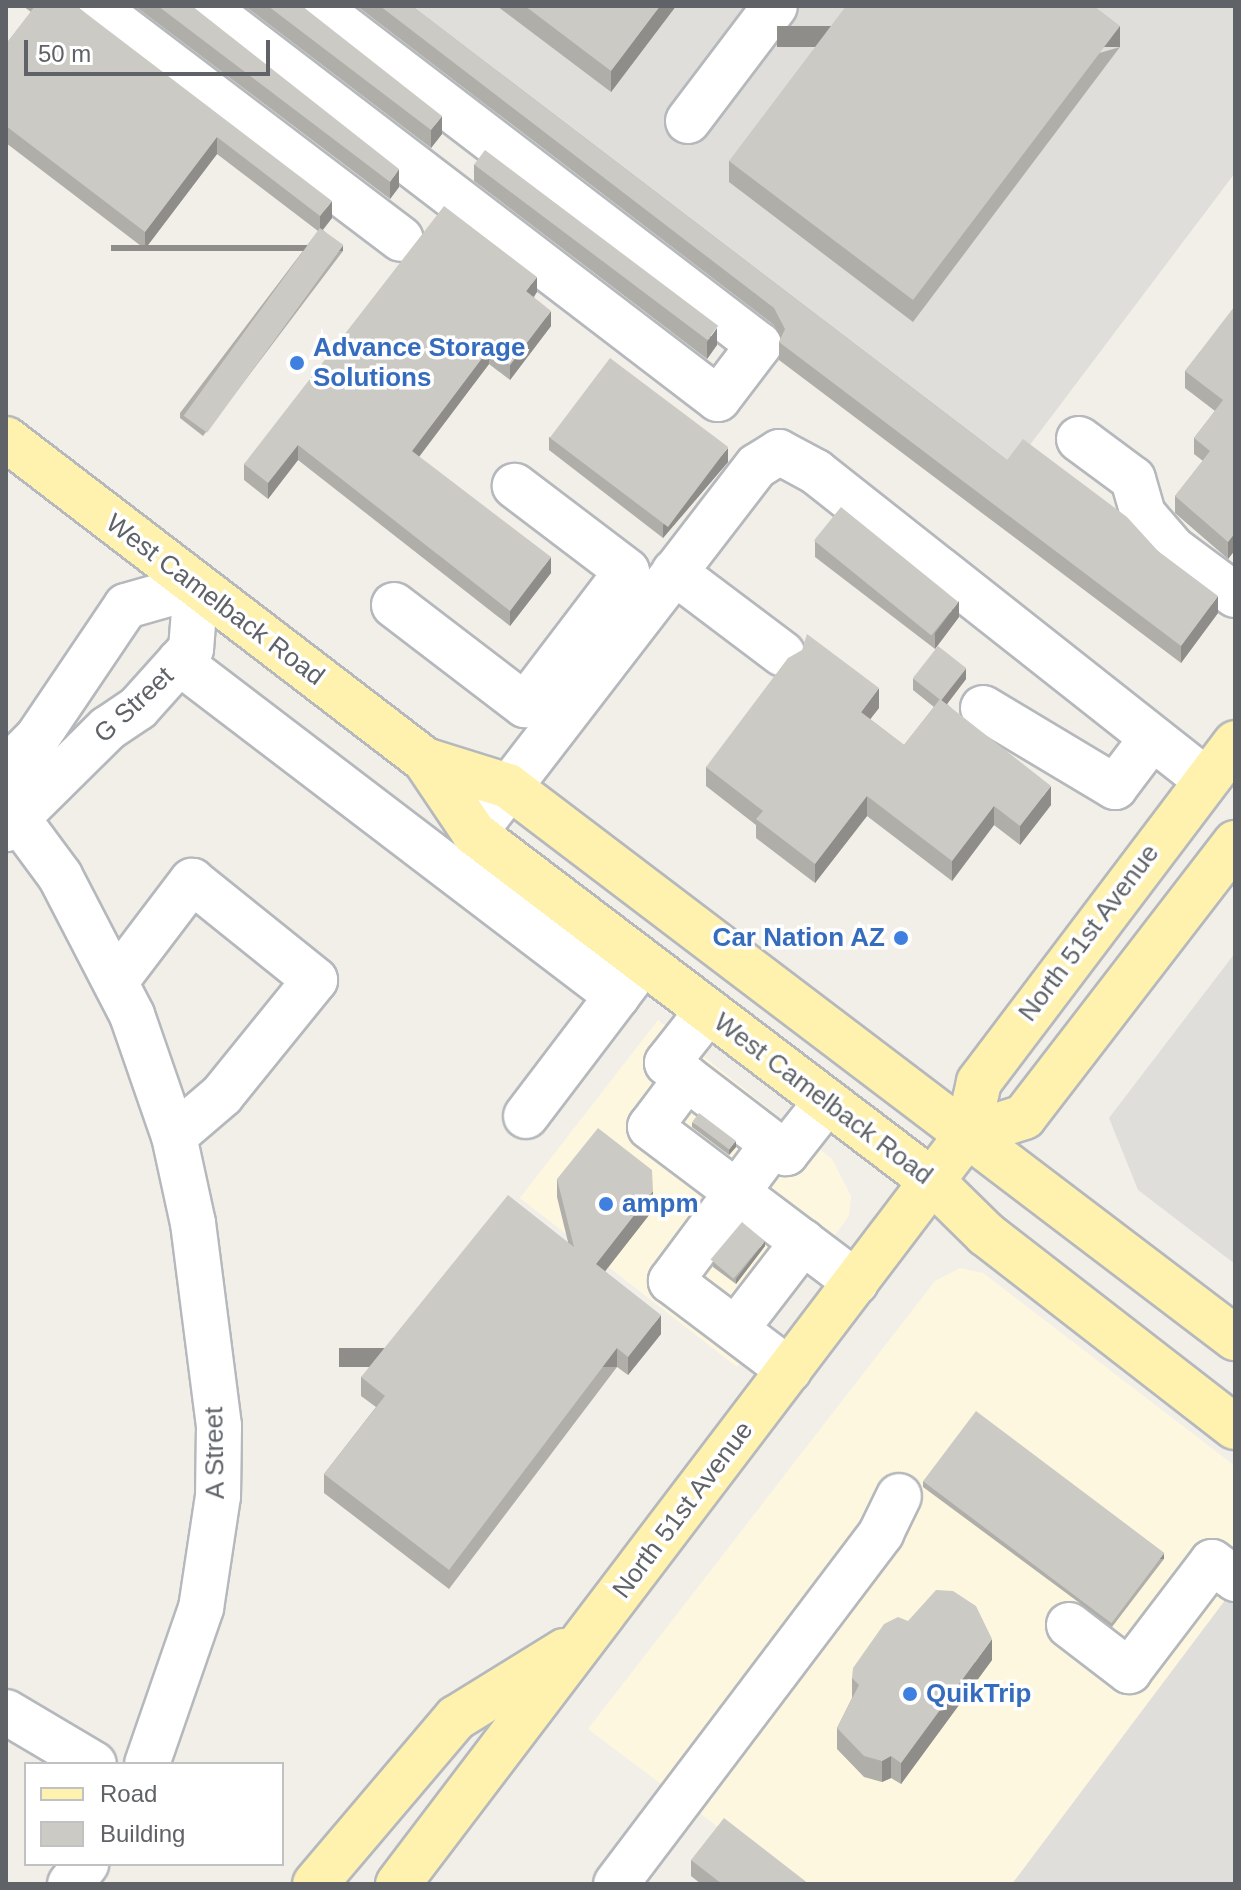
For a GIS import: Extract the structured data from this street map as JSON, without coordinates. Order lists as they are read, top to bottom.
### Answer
{
  "streets": {
    "main road": ["West Camelback Road", "North 51st Avenue"],
    "street": ["G Street", "A Street"]
  },
  "crossings": [
    ["West Camelback Road", "G Street"],
    ["West Camelback Road", "North 51st Avenue"],
    ["G Street", "A Street"]
  ],
  "places": [
    "Advance Storage Solutions",
    "Car Nation AZ",
    "ampm",
    "QuikTrip"
  ],
  "legend": ["Road", "Building"],
  "scale_bar": "50 m"
}
